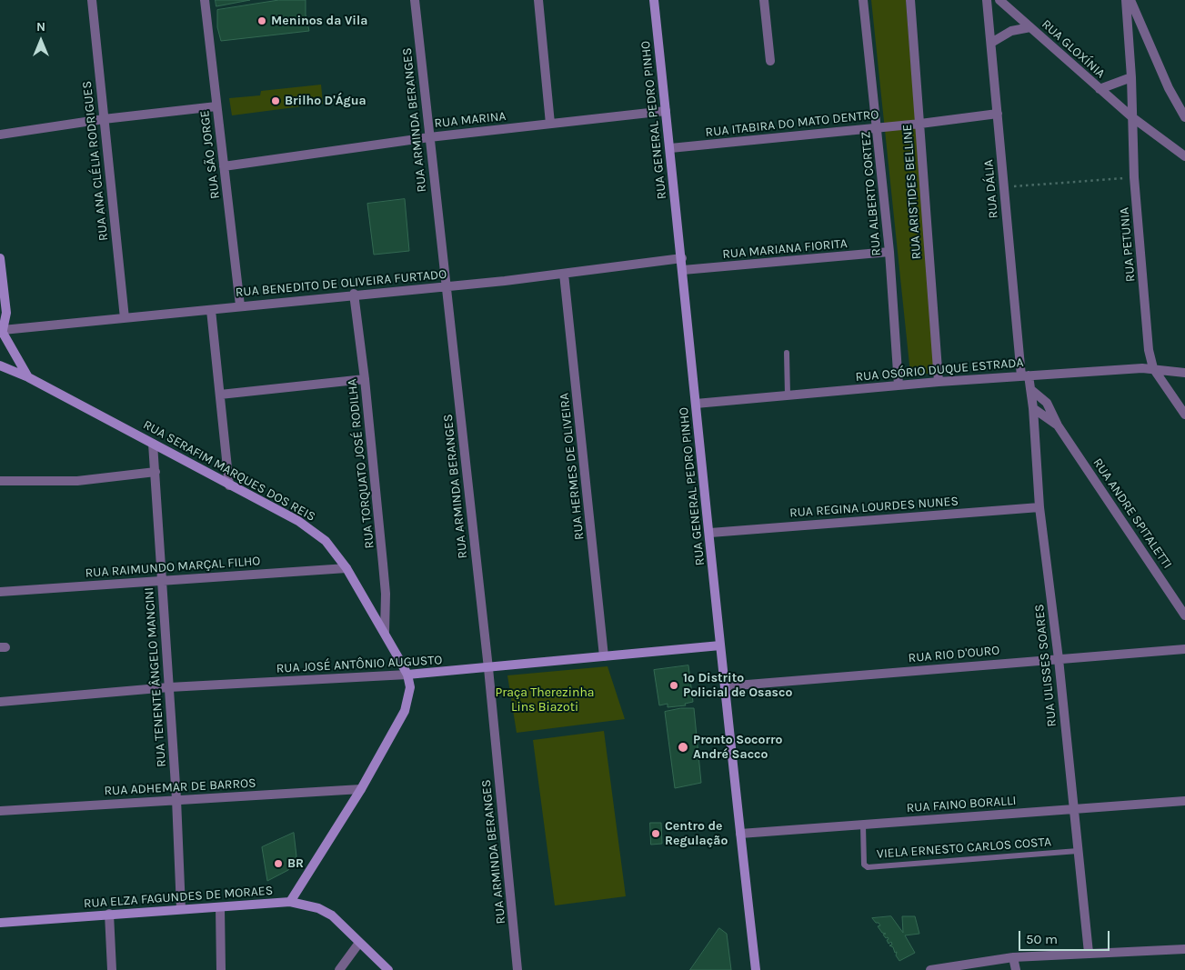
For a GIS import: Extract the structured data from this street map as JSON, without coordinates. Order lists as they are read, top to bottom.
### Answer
{
  "streets": {
    "street": [
      "RUA GLOXÍNIA",
      "RUA ARMINDA BERANGES",
      "RUA MARINA",
      "RUA GENERAL PEDRO PINHO",
      "RUA ITABIRA DO MATO DENTRO",
      "RUA SÃO JORGE",
      "RUA ANA CLÉLIA RODRIGUES",
      "RUA DÁLIA",
      "RUA ARISTIDES BELLINE",
      "RUA ALBERTO CORTEZ",
      "RUA PETUNIA",
      "RUA MARIANA FIORITA",
      "RUA BENEDITO DE OLIVEIRA FURTADO",
      "RUA OSÓRIO DUQUE ESTRADA",
      "RUA TORQUATO JOSÉ RODILHA",
      "RUA HERMES DE OLIVEIRA",
      "RUA SERAFIM MARQUES DOS REIS",
      "RUA REGINA LOURDES NUNES",
      "RUA ANDRE SPITALETTI",
      "RUA RAIMUNDO MARÇAL FILHO",
      "RUA RIO D'OURO",
      "RUA JOSÉ ANTÔNIO AUGUSTO",
      "RUA ULISSES SOARES",
      "RUA TENENTE ÂNGELO MANCINI",
      "RUA ADHEMAR DE BARROS",
      "RUA FAINO BORALLI",
      "RUA ELZA FAGUNDES DE MORAES"
    ],
    "lane": ["VIELA ERNESTO CARLOS COSTA"]
  },
  "crossings": [
    ["RUA GLOXÍNIA", "RUA DÁLIA"],
    ["RUA GLOXÍNIA", "RUA PETUNIA"],
    ["RUA ARMINDA BERANGES", "RUA MARINA"],
    ["RUA ARMINDA BERANGES", "RUA BENEDITO DE OLIVEIRA FURTADO"],
    ["RUA ARMINDA BERANGES", "RUA JOSÉ ANTÔNIO AUGUSTO"],
    ["RUA MARINA", "RUA GENERAL PEDRO PINHO"],
    ["RUA MARINA", "RUA SÃO JORGE"],
    ["RUA GENERAL PEDRO PINHO", "RUA ITABIRA DO MATO DENTRO"],
    ["RUA GENERAL PEDRO PINHO", "RUA MARIANA FIORITA"],
    ["RUA GENERAL PEDRO PINHO", "RUA BENEDITO DE OLIVEIRA FURTADO"],
    ["RUA GENERAL PEDRO PINHO", "RUA OSÓRIO DUQUE ESTRADA"],
    ["RUA GENERAL PEDRO PINHO", "RUA REGINA LOURDES NUNES"],
    ["RUA GENERAL PEDRO PINHO", "RUA RIO D'OURO"],
    ["RUA GENERAL PEDRO PINHO", "RUA JOSÉ ANTÔNIO AUGUSTO"],
    ["RUA GENERAL PEDRO PINHO", "RUA FAINO BORALLI"],
    ["RUA ITABIRA DO MATO DENTRO", "RUA DÁLIA"],
    ["RUA ITABIRA DO MATO DENTRO", "RUA ARISTIDES BELLINE"],
    ["RUA ITABIRA DO MATO DENTRO", "RUA ALBERTO CORTEZ"],
    ["RUA SÃO JORGE", "RUA BENEDITO DE OLIVEIRA FURTADO"],
    ["RUA ANA CLÉLIA RODRIGUES", "RUA BENEDITO DE OLIVEIRA FURTADO"],
    ["RUA DÁLIA", "RUA OSÓRIO DUQUE ESTRADA"],
    ["RUA DÁLIA", "RUA ULISSES SOARES"],
    ["RUA ARISTIDES BELLINE", "RUA OSÓRIO DUQUE ESTRADA"],
    ["RUA ALBERTO CORTEZ", "RUA MARIANA FIORITA"],
    ["RUA ALBERTO CORTEZ", "RUA OSÓRIO DUQUE ESTRADA"],
    ["RUA PETUNIA", "RUA OSÓRIO DUQUE ESTRADA"],
    ["RUA BENEDITO DE OLIVEIRA FURTADO", "RUA TORQUATO JOSÉ RODILHA"],
    ["RUA BENEDITO DE OLIVEIRA FURTADO", "RUA HERMES DE OLIVEIRA"],
    ["RUA OSÓRIO DUQUE ESTRADA", "RUA ULISSES SOARES"],
    ["RUA TORQUATO JOSÉ RODILHA", "RUA SERAFIM MARQUES DOS REIS"],
    ["RUA HERMES DE OLIVEIRA", "RUA JOSÉ ANTÔNIO AUGUSTO"],
    ["RUA SERAFIM MARQUES DOS REIS", "RUA RAIMUNDO MARÇAL FILHO"],
    ["RUA SERAFIM MARQUES DOS REIS", "RUA JOSÉ ANTÔNIO AUGUSTO"],
    ["RUA SERAFIM MARQUES DOS REIS", "RUA TENENTE ÂNGELO MANCINI"],
    ["RUA SERAFIM MARQUES DOS REIS", "RUA ELZA FAGUNDES DE MORAES"],
    ["RUA REGINA LOURDES NUNES", "RUA ULISSES SOARES"],
    ["RUA ANDRE SPITALETTI", "RUA ULISSES SOARES"],
    ["RUA RAIMUNDO MARÇAL FILHO", "RUA TENENTE ÂNGELO MANCINI"],
    ["RUA RIO D'OURO", "RUA ULISSES SOARES"],
    ["RUA JOSÉ ANTÔNIO AUGUSTO", "RUA TENENTE ÂNGELO MANCINI"],
    ["RUA JOSÉ ANTÔNIO AUGUSTO", "RUA ELZA FAGUNDES DE MORAES"],
    ["RUA ULISSES SOARES", "RUA FAINO BORALLI"],
    ["RUA ULISSES SOARES", "VIELA ERNESTO CARLOS COSTA"],
    ["RUA TENENTE ÂNGELO MANCINI", "RUA ADHEMAR DE BARROS"],
    ["RUA TENENTE ÂNGELO MANCINI", "RUA ELZA FAGUNDES DE MORAES"],
    ["RUA ADHEMAR DE BARROS", "RUA ELZA FAGUNDES DE MORAES"],
    ["RUA FAINO BORALLI", "VIELA ERNESTO CARLOS COSTA"]
  ],
  "parks": ["Praça Therezinha Lins Biazoti"],
  "places": [
    "Meninos da Vila",
    "Brilho D'Água",
    "1º Distrito Policial de Osasco",
    "Pronto Socorro André Sacco",
    "Centro de Regulação",
    "BR"
  ],
  "scale_bar": "50 m",
  "north": "top"
}
